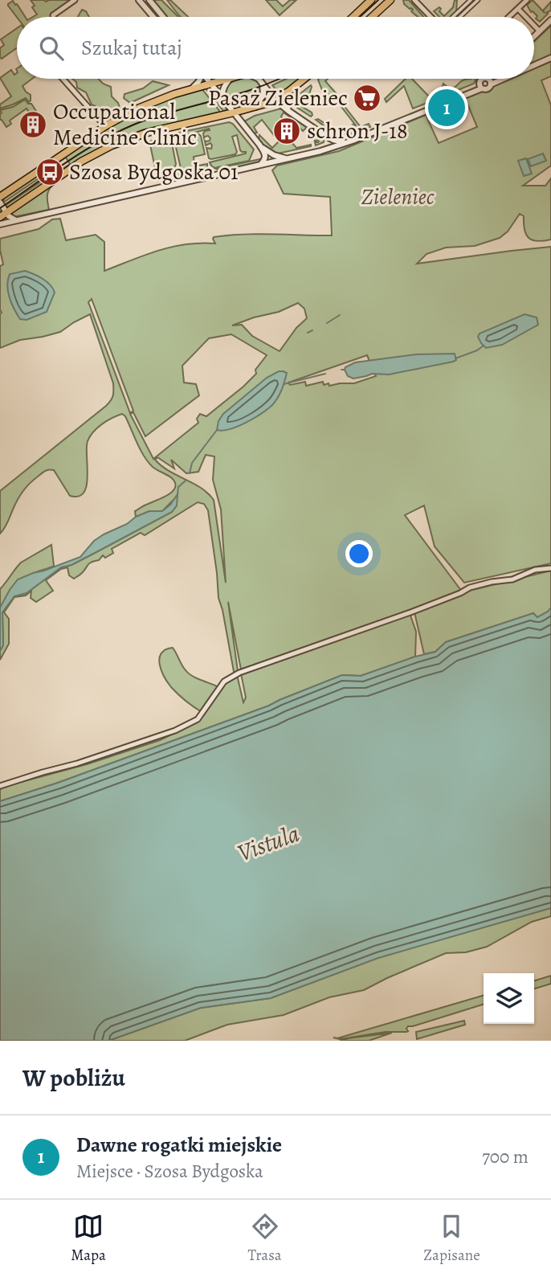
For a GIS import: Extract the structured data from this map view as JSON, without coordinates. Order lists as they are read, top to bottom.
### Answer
{
  "water": ["Vistula"],
  "parks": ["Zieleniec"],
  "places": {
    "supermarket": ["Pasaż Zieleniec"],
    "building": ["Occupational Medicine Clinic", "schron J-18"],
    "bus stop": ["Szosa Bydgoska 01"]
  },
  "page": {
    "search": "Szukaj tutaj",
    "pins": "1",
    "heading": "W pobliżu",
    "list": [
      {
        "mark": "1",
        "name": "Dawne rogatki miejskie",
        "note": "Miejsce · Szosa Bydgoska",
        "value": "700 m"
      }
    ],
    "nav": ["Mapa", "Trasa", "Zapisane"]
  }
}
